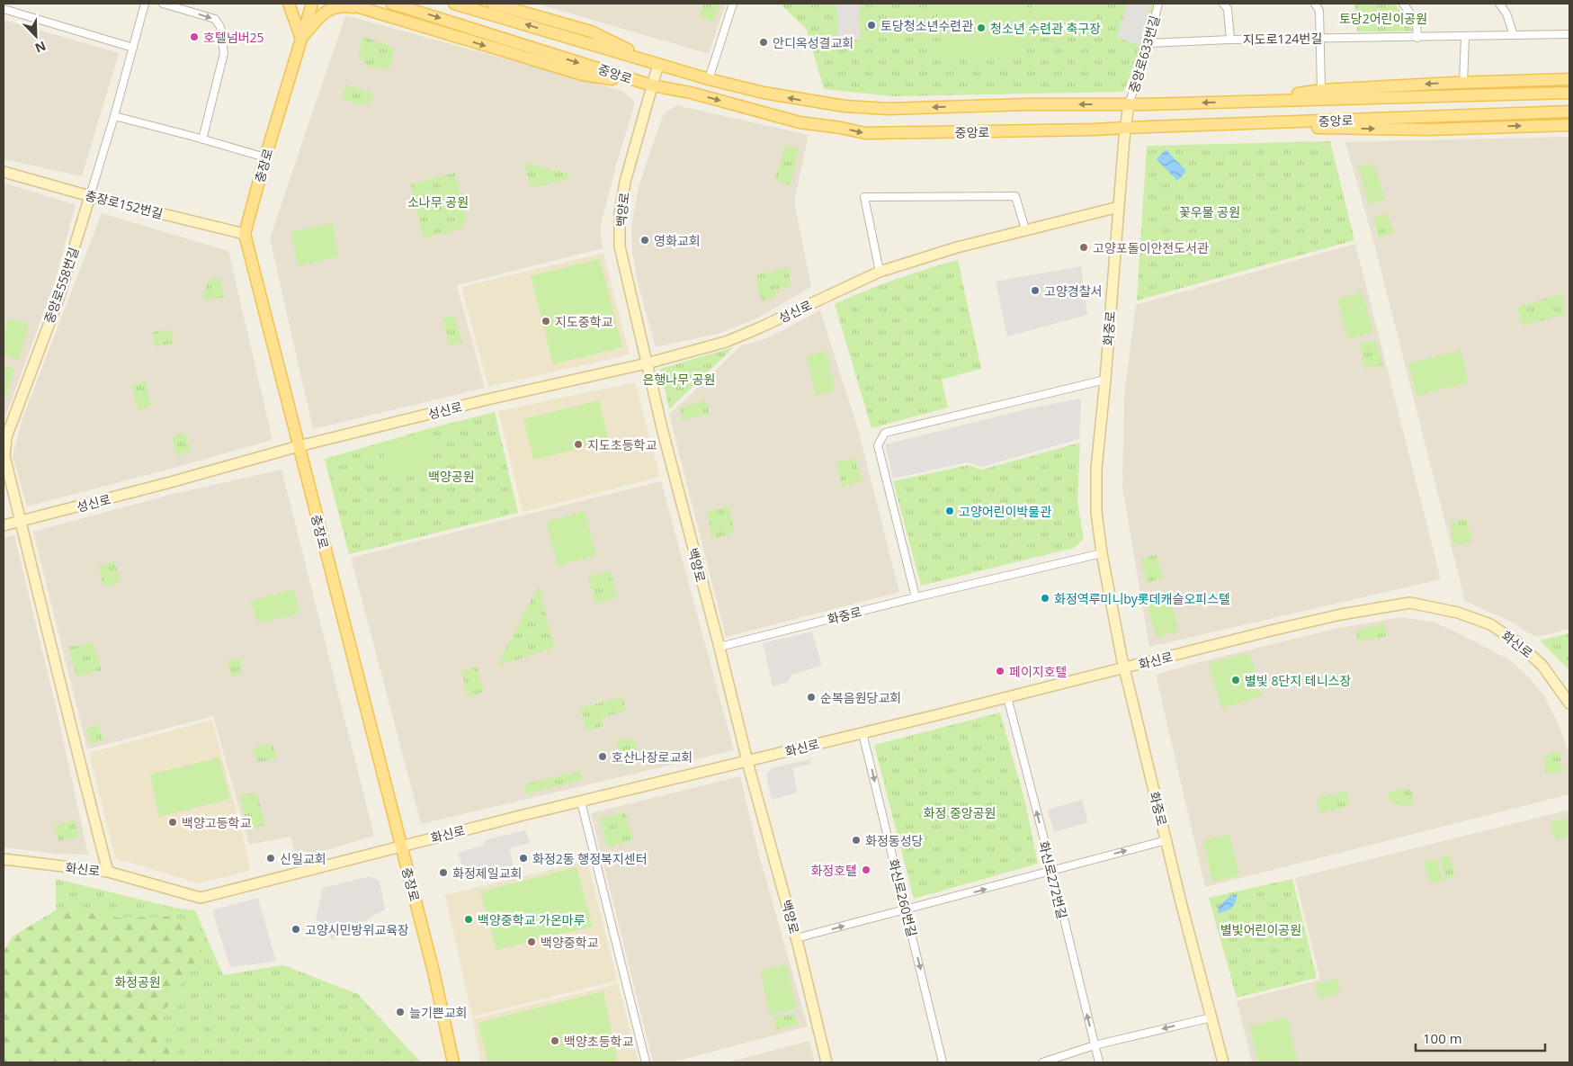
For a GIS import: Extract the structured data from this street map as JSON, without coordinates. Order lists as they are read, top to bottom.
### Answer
{
  "streets": {
    "main road": ["중앙로", "충장로"],
    "street": [
      "지도로124번길",
      "중앙로633번길",
      "충장로152번길",
      "백양로",
      "중앙로558번길",
      "성신로",
      "화중로",
      "화신로",
      "화신로272번길",
      "화신로260번길"
    ]
  },
  "crossings": [
    ["지도로124번길", "중앙로633번길"],
    ["중앙로633번길", "중앙로"],
    ["중앙로633번길", "화중로"],
    ["중앙로", "백양로"],
    ["중앙로", "화중로"],
    ["충장로", "충장로152번길"],
    ["충장로", "성신로"],
    ["충장로", "화신로"],
    ["충장로152번길", "중앙로558번길"],
    ["백양로", "성신로"],
    ["백양로", "화중로"],
    ["백양로", "화신로"],
    ["중앙로558번길", "성신로"],
    ["중앙로558번길", "화신로"],
    ["성신로", "화중로"],
    ["화중로", "화신로"],
    ["화신로", "화신로272번길"],
    ["화신로", "화신로260번길"]
  ],
  "one_way": ["화신로272번길", "화신로260번길"],
  "parks": [
    "토당2어린이공원",
    "소나무 공원",
    "꽃우물 공원",
    "은행나무 공원",
    "백양공원",
    "화정 중앙공원",
    "별빛어린이공원",
    "화정공원"
  ],
  "places": [
    "토당청소년수련관",
    "청소년 수련관 축구장",
    "호텔넘버25",
    "안디옥성결교회",
    "영화교회",
    "고양포돌이안전도서관",
    "고양경찰서",
    "지도중학교",
    "지도초등학교",
    "고양어린이박물관",
    "화정역루미니by롯데캐슬오피스텔",
    "페이지호텔",
    "별빛 8단지 테니스장",
    "순복음원당교회",
    "호산나장로교회",
    "백양고등학교",
    "화정동성당",
    "신일교회",
    "화정2동 행정복지센터",
    "화정호텔",
    "화정제일교회",
    "백양중학교 가온마루",
    "고양시민방위교육장",
    "백양중학교",
    "늘기쁜교회",
    "백양초등학교"
  ],
  "scale_bar": "100 m",
  "north": "bottom right"
}
